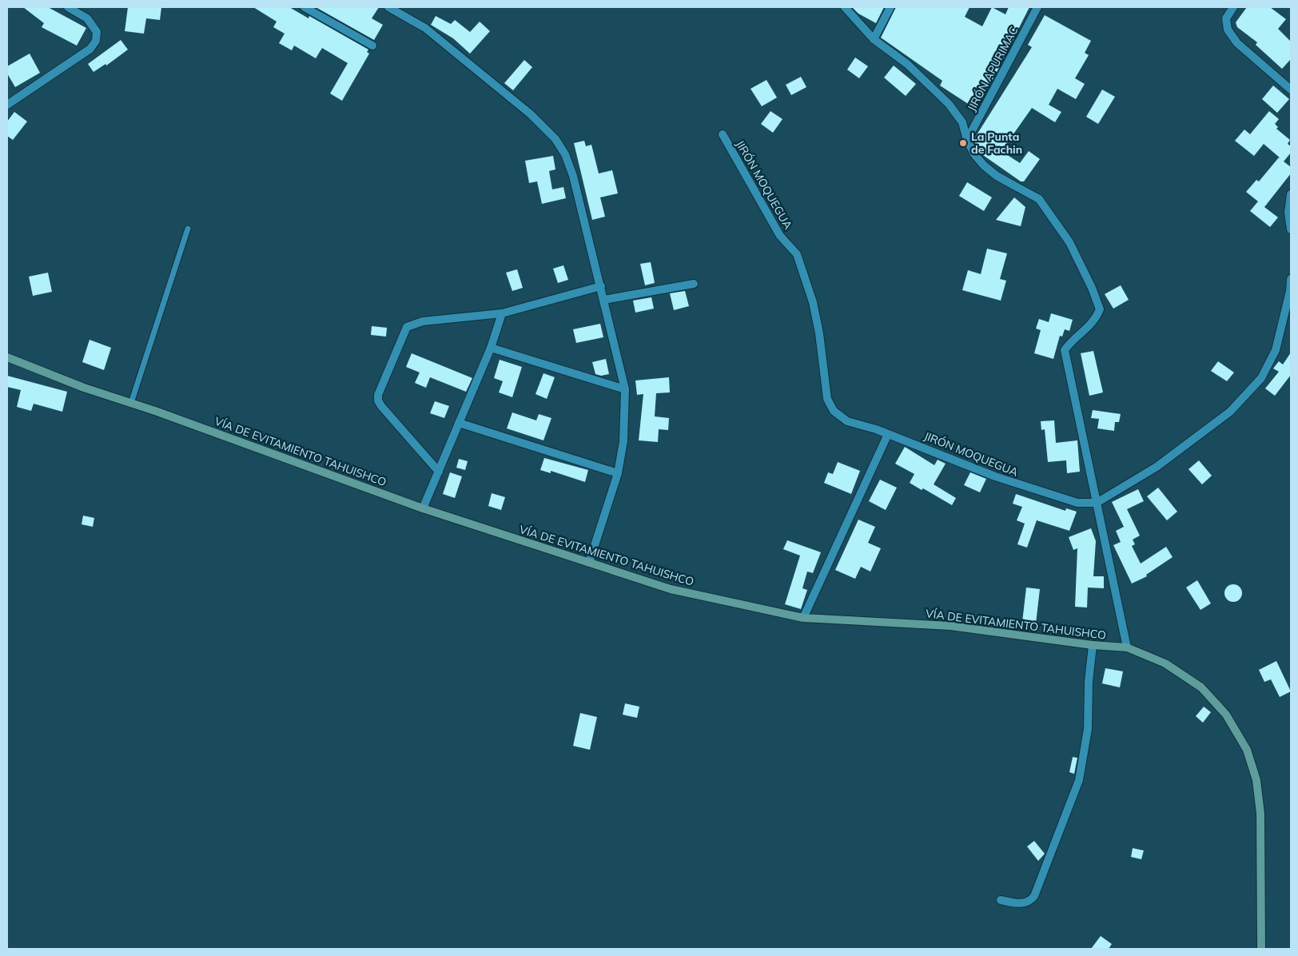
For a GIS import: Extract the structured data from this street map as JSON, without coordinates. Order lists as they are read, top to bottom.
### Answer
{
  "streets": {
    "main road": ["VÍA DE EVITAMIENTO TAHUISHCO"],
    "street": ["JIRÓN APURIMAC", "JIRÓN MOQUEGUA"]
  },
  "places": ["La Punta de Fachin"]
}
